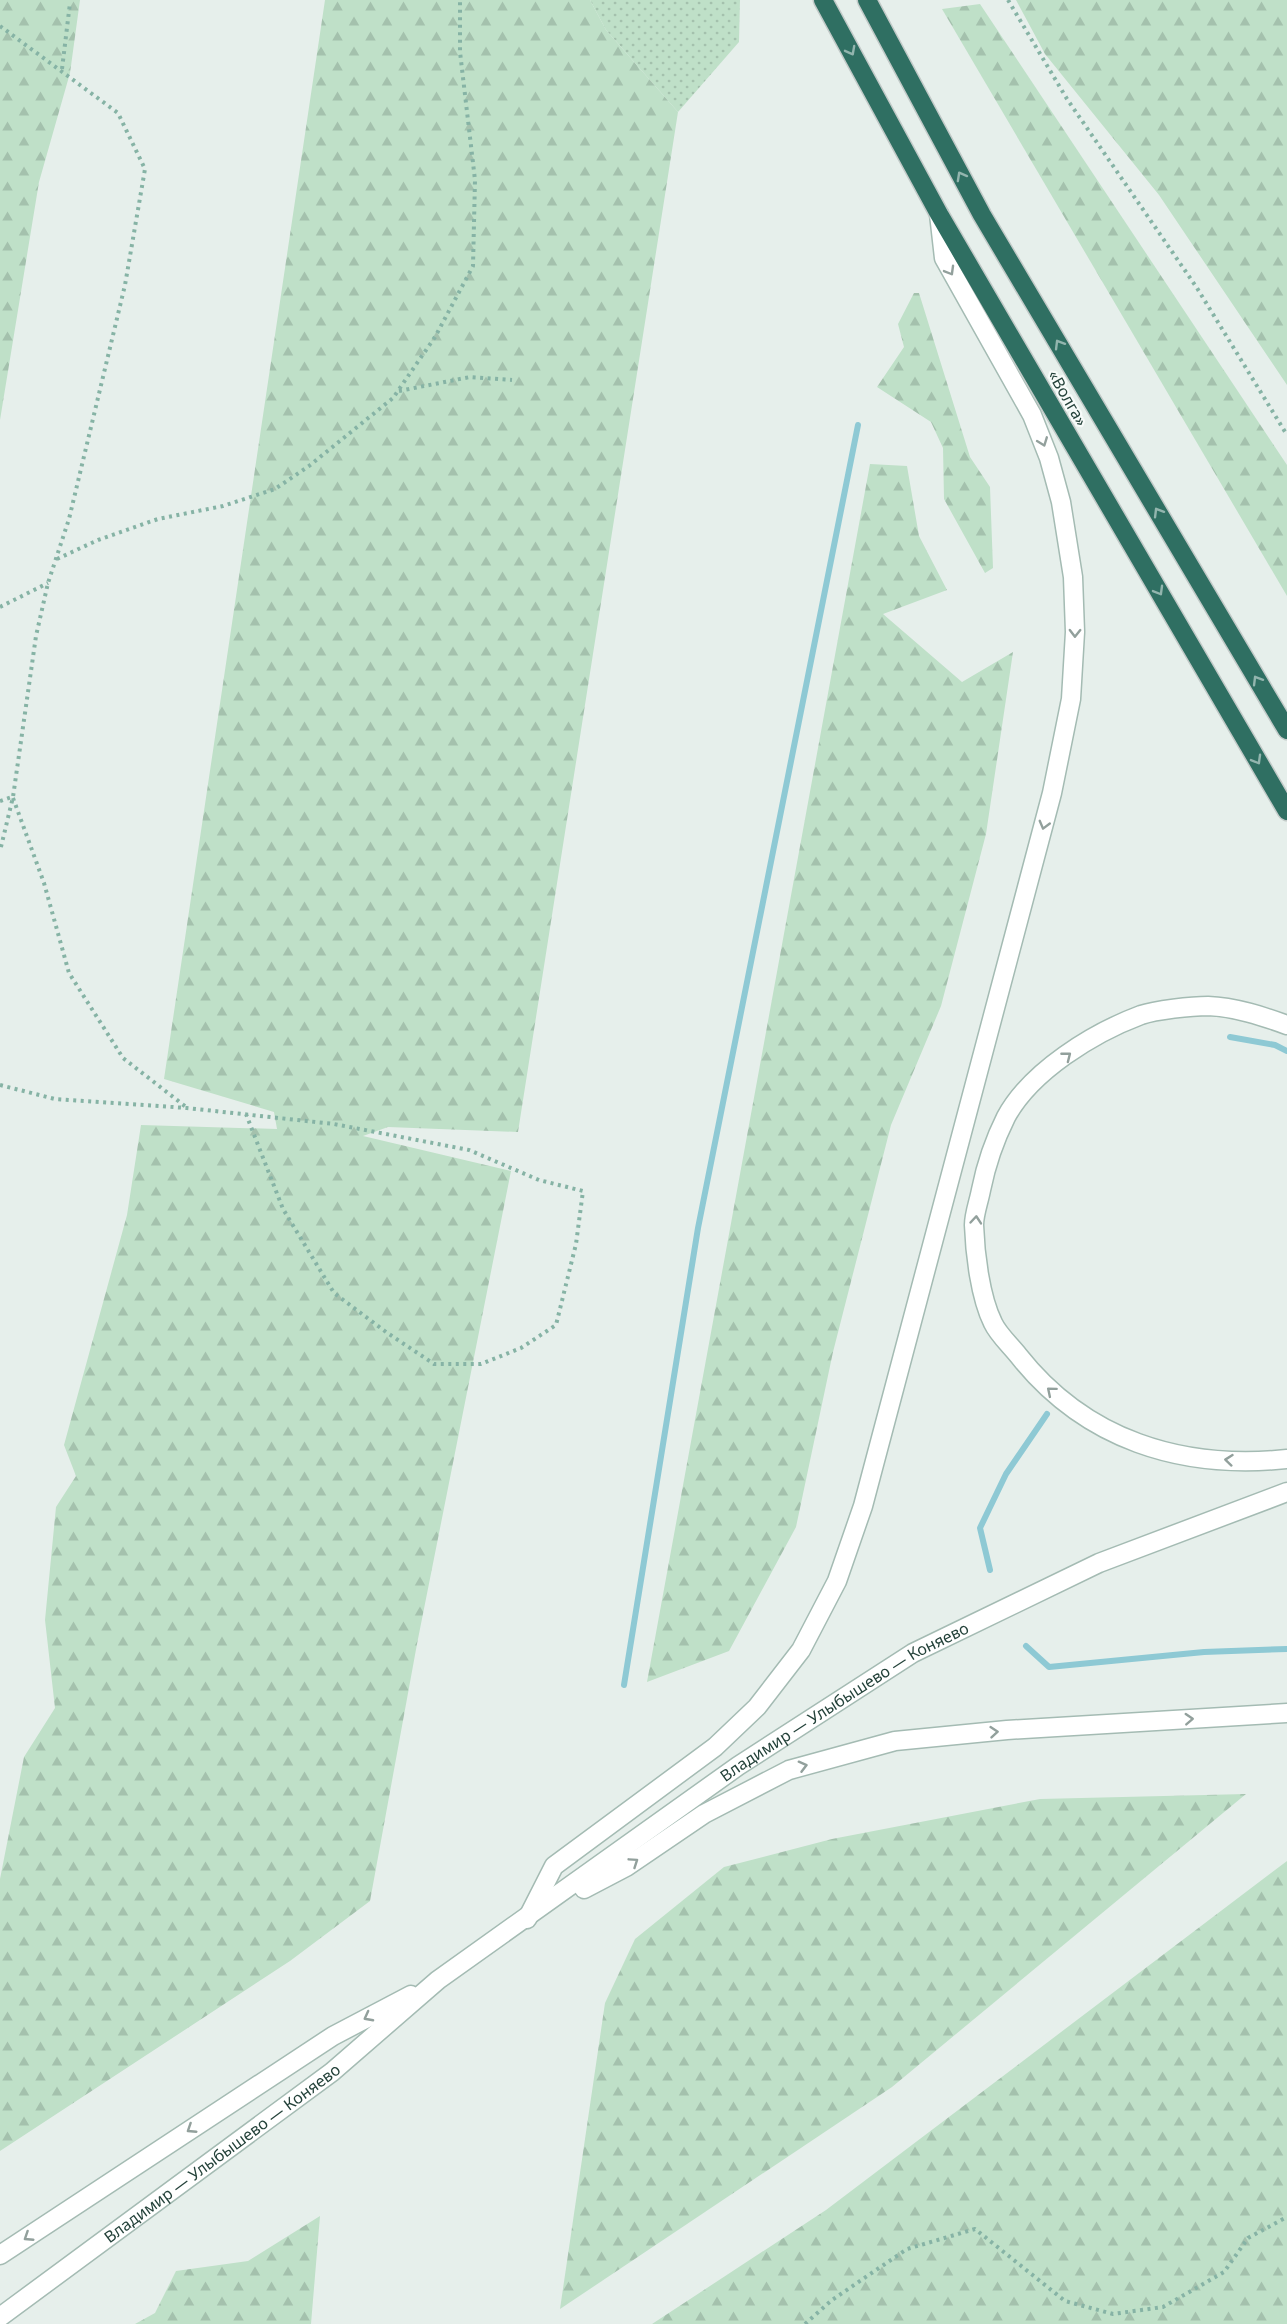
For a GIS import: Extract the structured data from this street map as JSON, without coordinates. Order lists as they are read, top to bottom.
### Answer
{
  "streets": {
    "highway": ["«Волга»"],
    "main road": ["Владимир — Улыбышево — Коняево"]
  }
}
